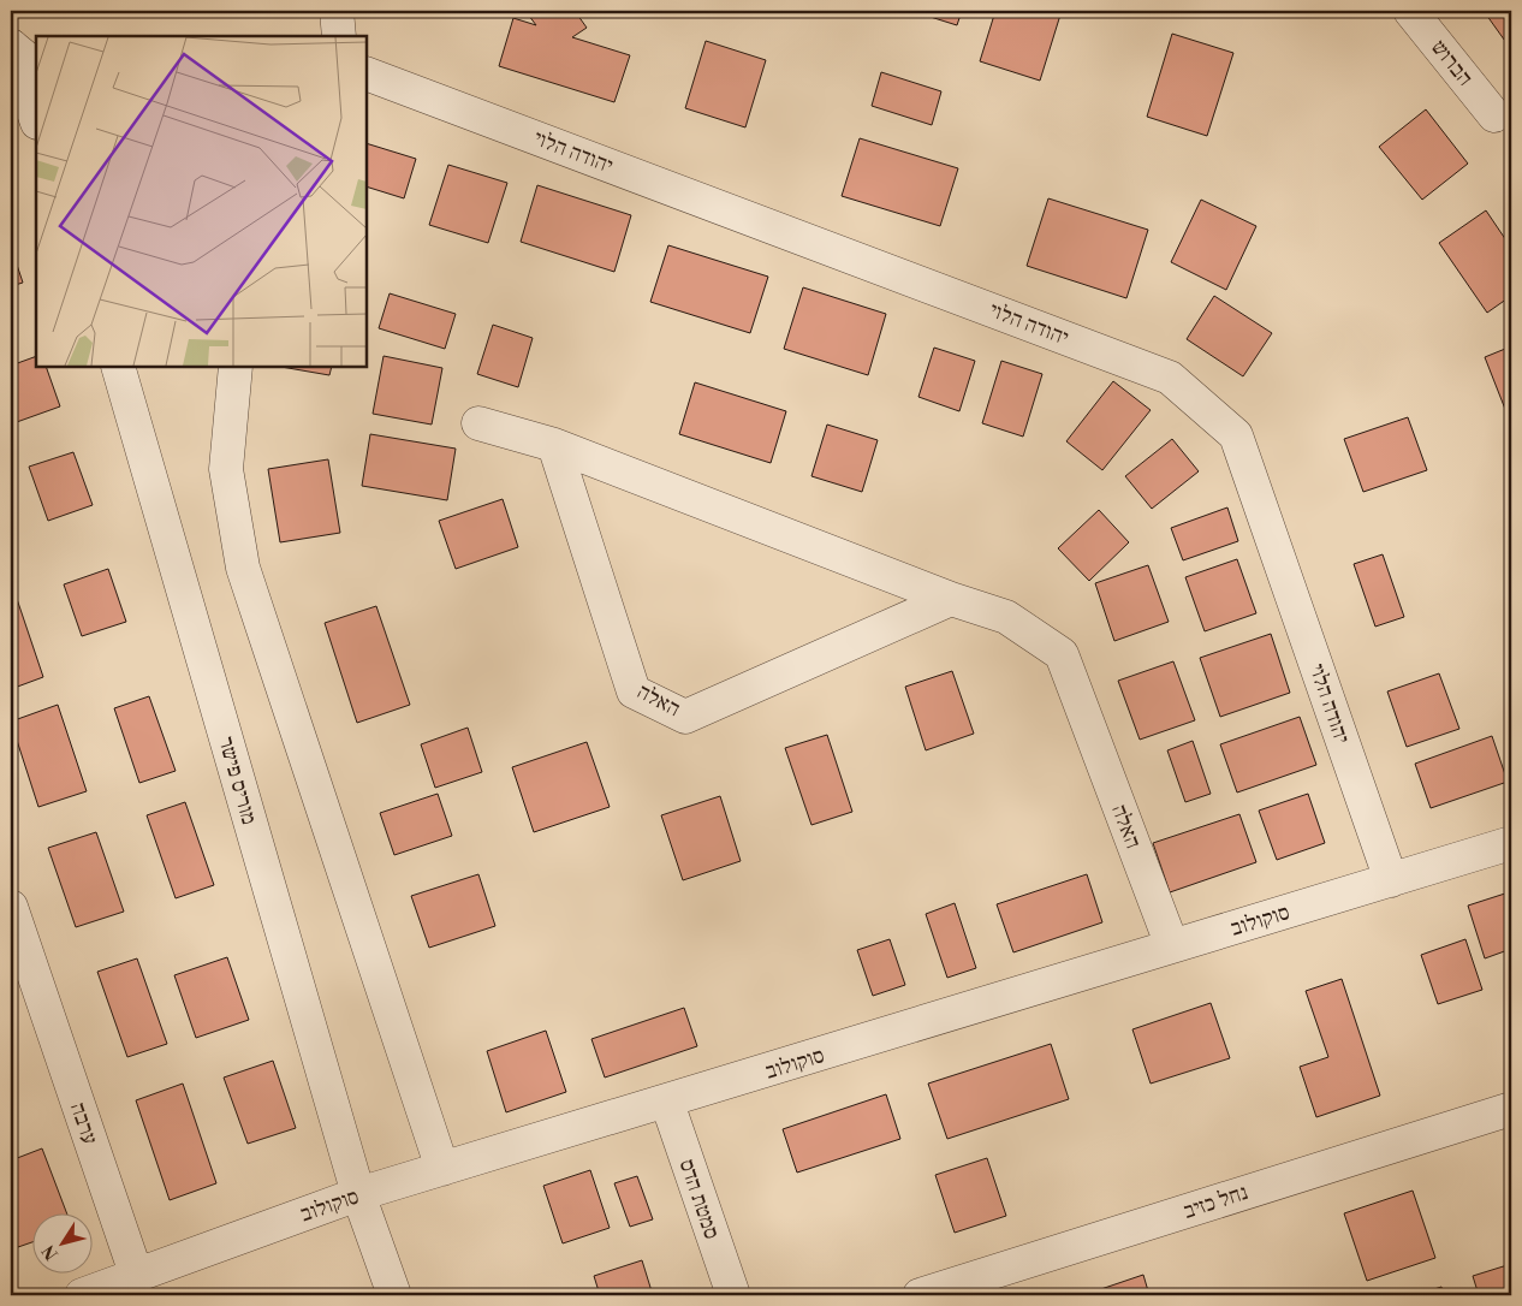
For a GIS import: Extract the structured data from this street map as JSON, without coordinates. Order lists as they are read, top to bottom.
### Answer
{
  "streets": {
    "street": [
      "הברוש",
      "יהודה הלוי",
      "האלה",
      "מוריס פישר",
      "סוקולוב",
      "ערבה",
      "סמטת הדס",
      "נחל כזיב"
    ]
  },
  "crossings": [
    ["יהודה הלוי", "סוקולוב"],
    ["האלה", "סוקולוב"],
    ["מוריס פישר", "סוקולוב"],
    ["סוקולוב", "ערבה"],
    ["סוקולוב", "סמטת הדס"]
  ],
  "north": "bottom left"
}
